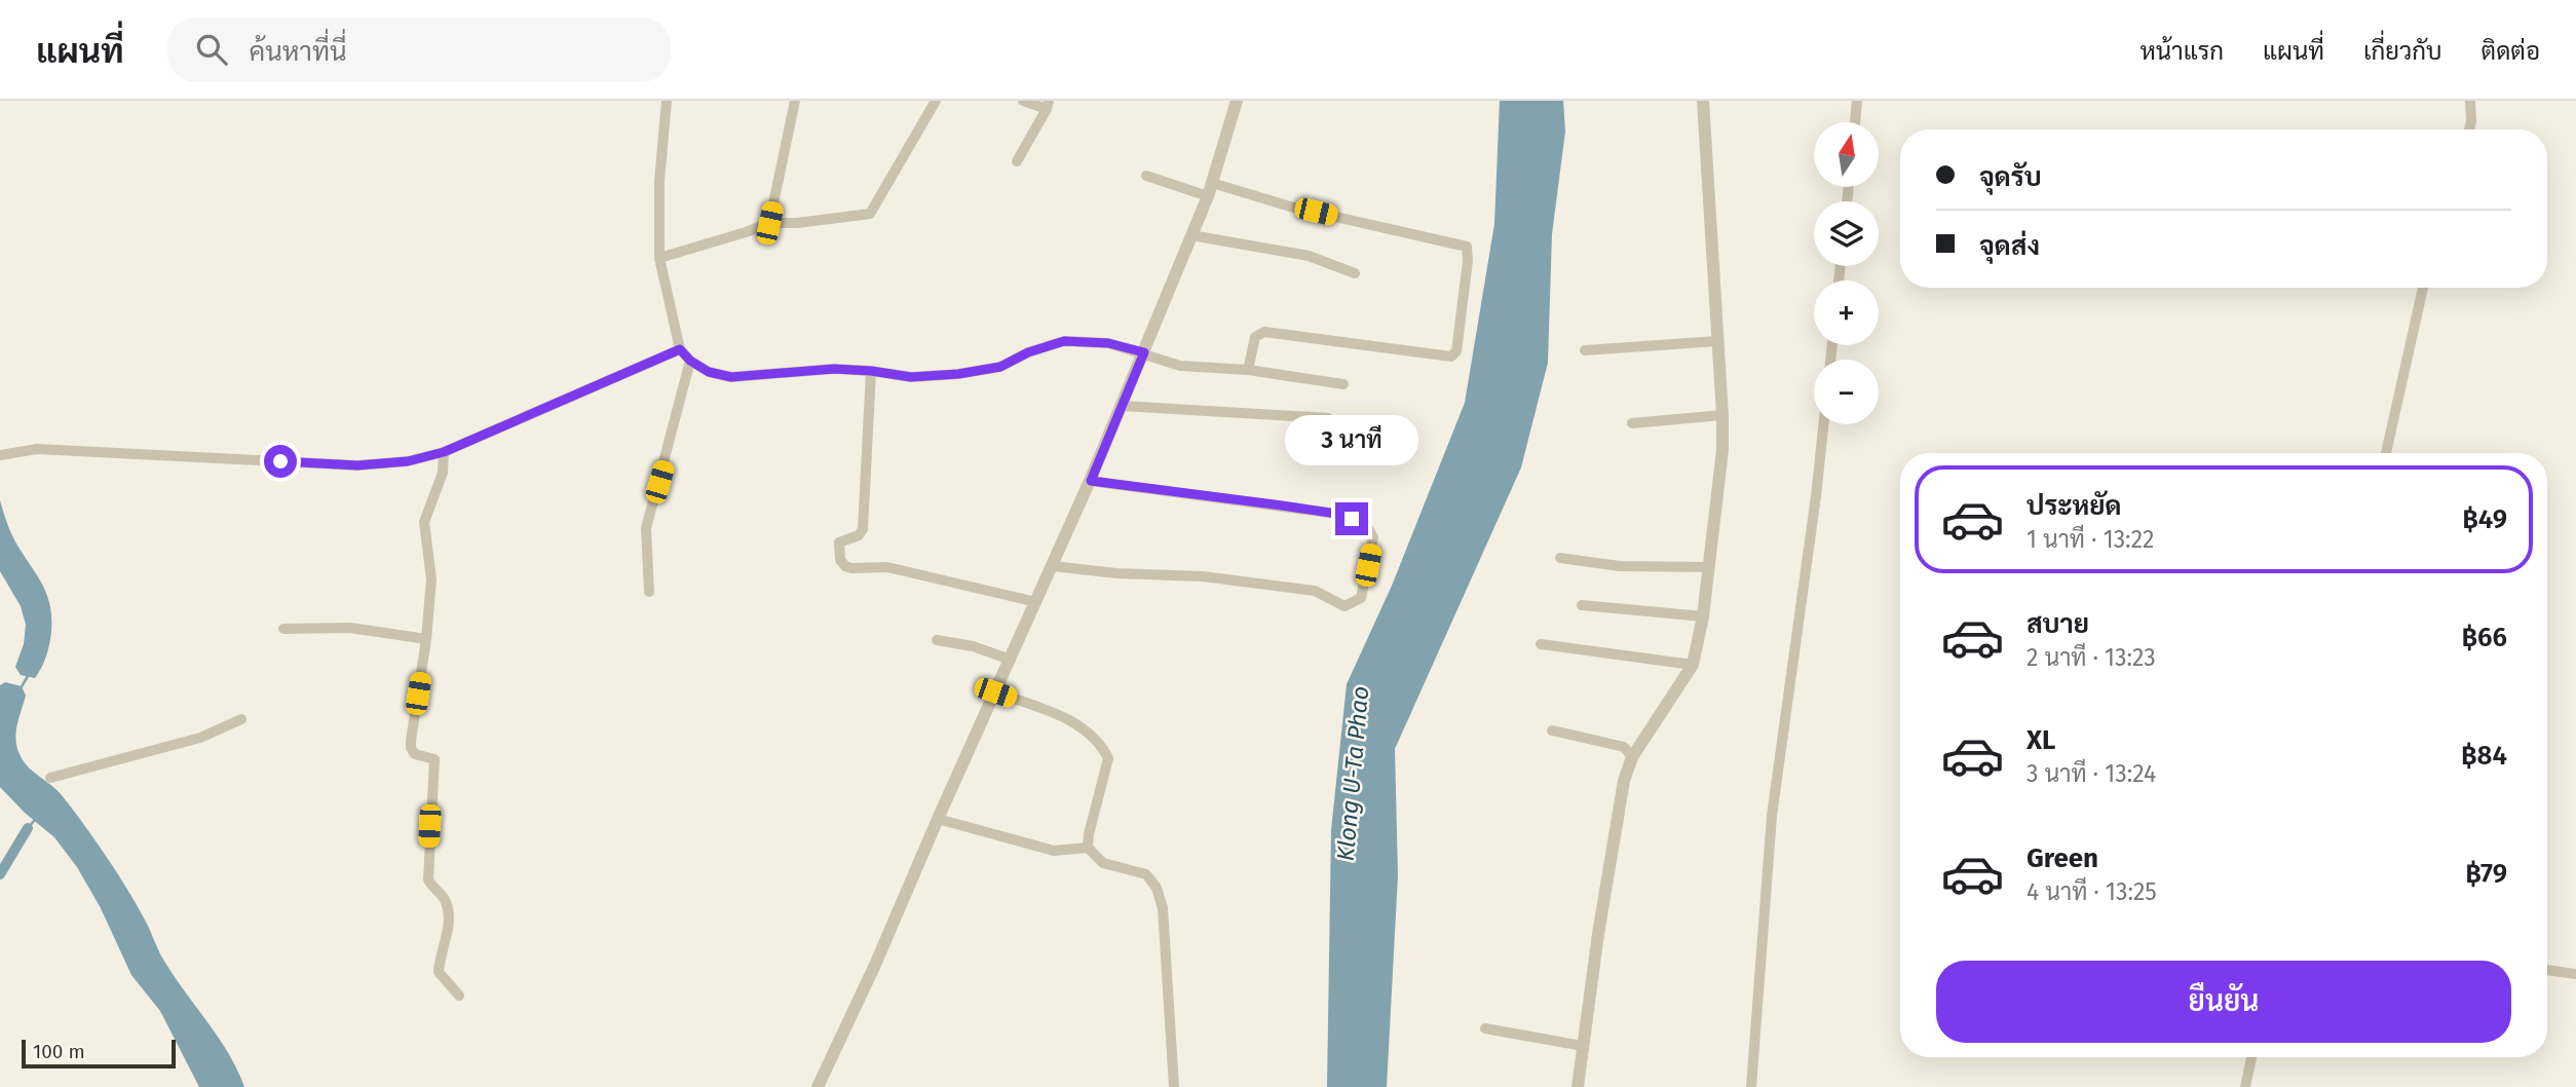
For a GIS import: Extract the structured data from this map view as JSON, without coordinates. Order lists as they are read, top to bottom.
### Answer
{
  "water": ["Klong U-Ta Phao"],
  "scale_bar": "100 m",
  "north": "top",
  "page": {
    "header": "แผนที่",
    "search": "ค้นหาที่นี่",
    "nav": [
      "หน้าแรก",
      "แผนที่",
      "เกี่ยวกับ",
      "ติดต่อ"
    ],
    "map_buttons": ["+", "−"],
    "banner": ["จุดรับ", "จุดส่ง"],
    "bubble": "3 นาที",
    "list": [
      {
        "name": "ประหยัด",
        "note": "1 นาที · 13:22",
        "value": "฿49"
      },
      {
        "name": "สบาย",
        "note": "2 นาที · 13:23",
        "value": "฿66"
      },
      {
        "name": "XL",
        "note": "3 นาที · 13:24",
        "value": "฿84"
      },
      {
        "name": "Green",
        "note": "4 นาที · 13:25",
        "value": "฿79"
      }
    ],
    "buttons": "ยืนยัน",
    "scale": "100 m"
  }
}
